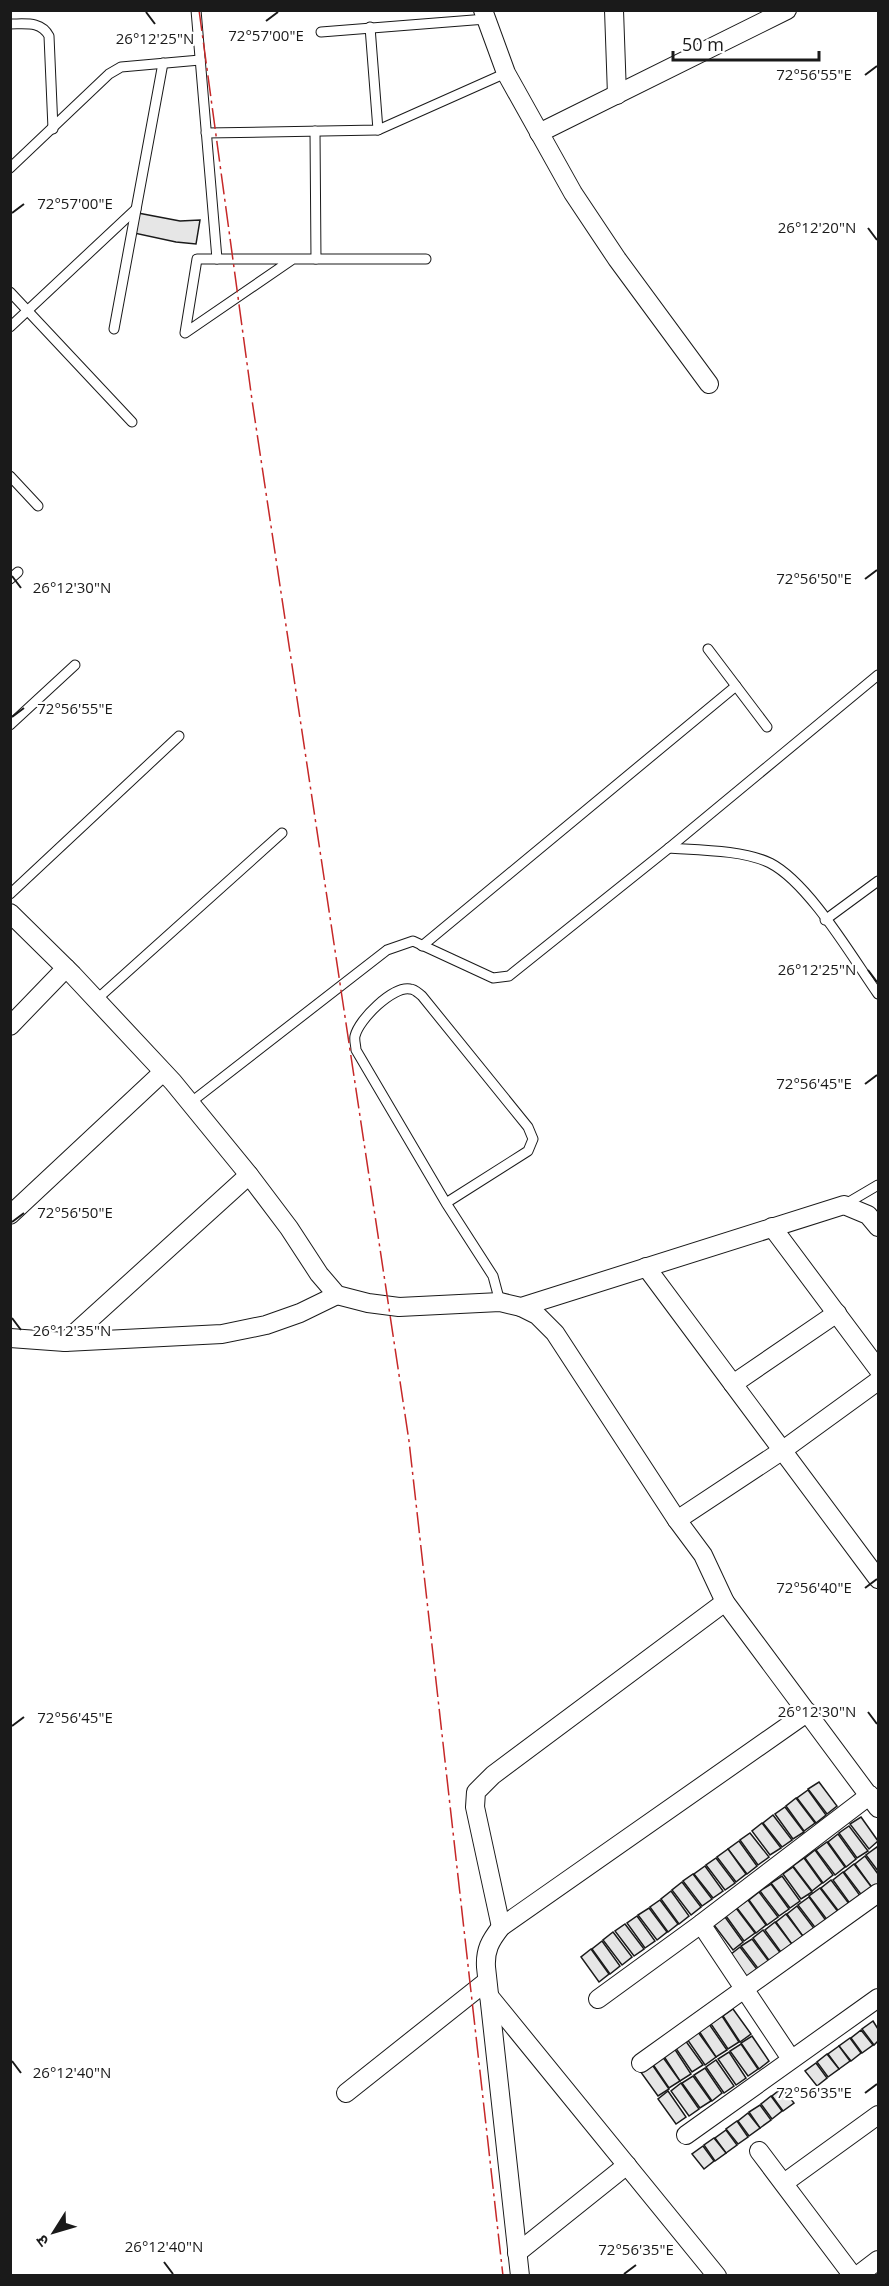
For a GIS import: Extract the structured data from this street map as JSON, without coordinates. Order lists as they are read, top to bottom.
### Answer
{
  "scale_bar": "50 m",
  "north": "bottom left",
  "coordinates": [
    "72°57'00\"E",
    "26°12'25\"N",
    "72°56'55\"E",
    "26°12'20\"N",
    "72°56'50\"E",
    "26°12'30\"N",
    "72°56'45\"E",
    "26°12'35\"N",
    "72°56'40\"E",
    "26°12'40\"N",
    "72°56'35\"E"
  ]
}
